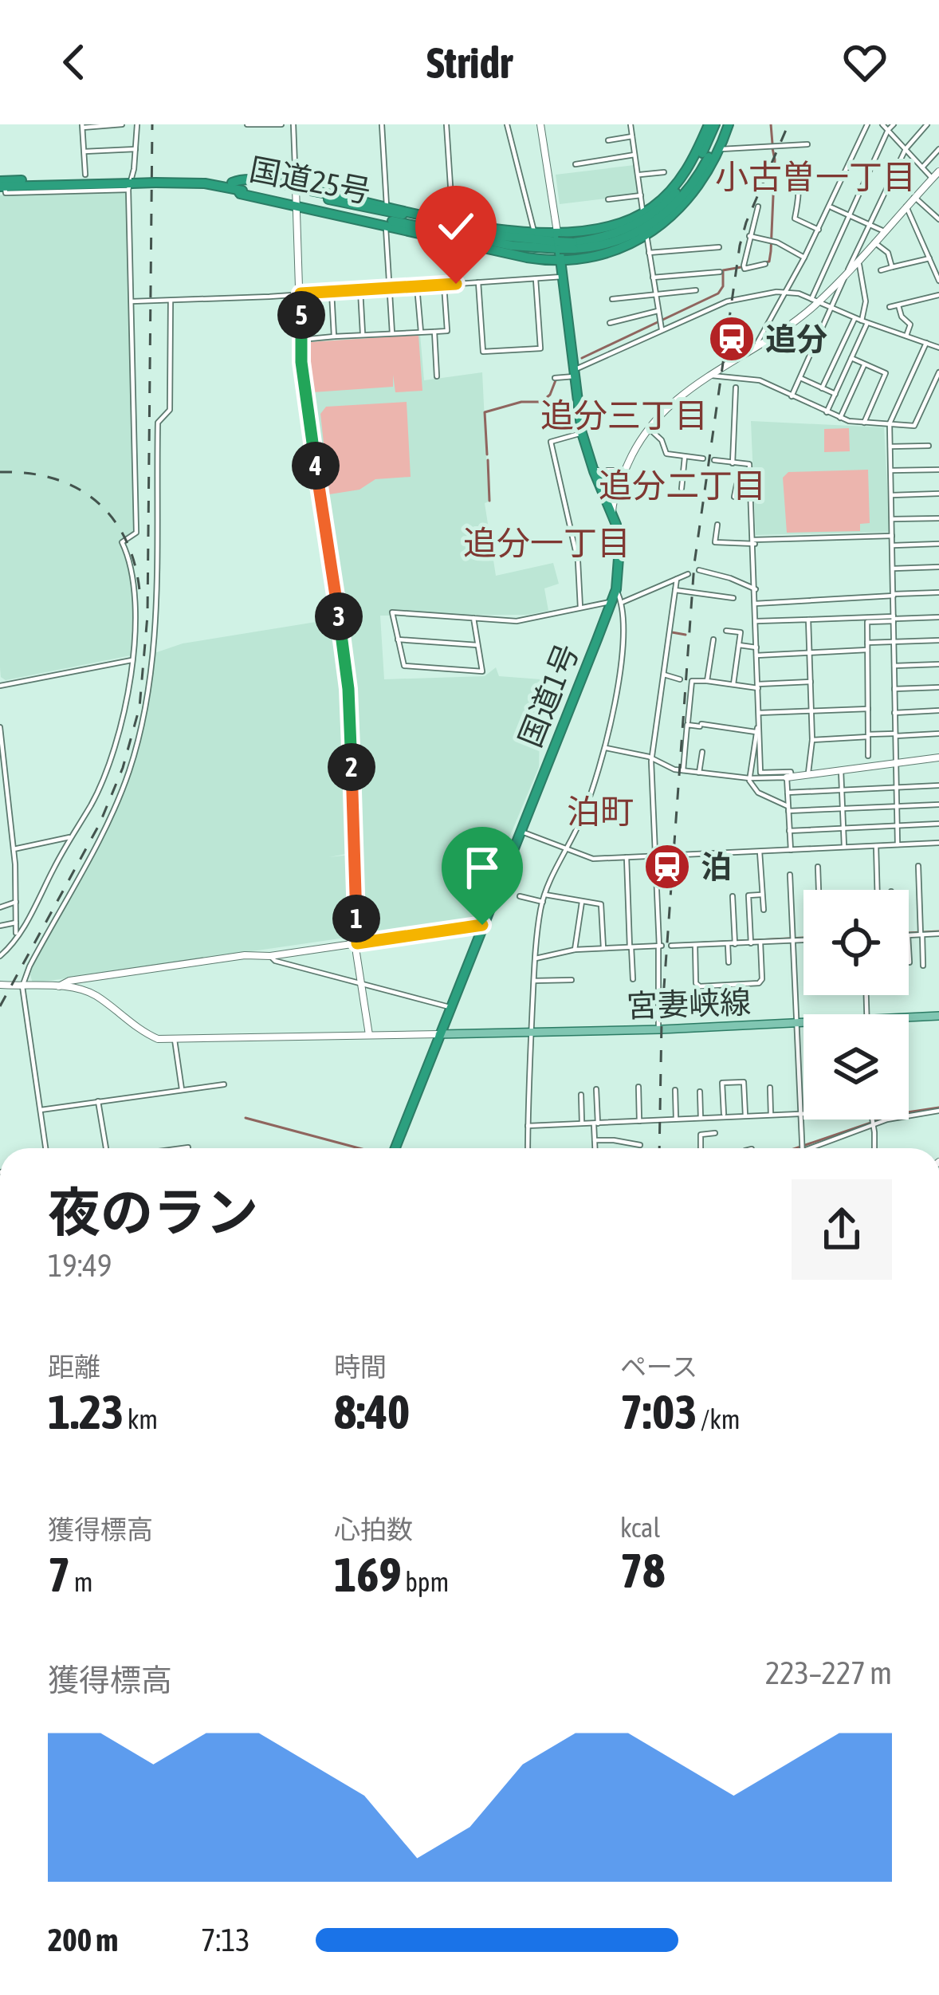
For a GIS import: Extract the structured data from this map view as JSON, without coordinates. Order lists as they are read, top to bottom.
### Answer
{
  "streets": {
    "highway": ["国道25号", "国道1号"],
    "main road": ["宮妻峡線"]
  },
  "crossings": [
    ["国道25号", "国道1号"],
    ["国道1号", "宮妻峡線"]
  ],
  "districts": [
    "小古曽一丁目",
    "追分三丁目",
    "追分二丁目",
    "追分一丁目",
    "泊町"
  ],
  "places": {
    "station": ["追分", "泊"]
  },
  "page": {
    "header": "Stridr",
    "pins": [
      "5",
      "4",
      "3",
      "2",
      "1"
    ],
    "heading": ["夜のラン", "19:49"],
    "stats": [
      ["距離", "1.23 km"],
      ["時間", "8:40"],
      ["ペース", "7:03 /km"],
      ["獲得標高", "7 m"],
      ["心拍数", "169 bpm"],
      ["kcal", "78"]
    ],
    "chart": ["獲得標高", "223–227 m"],
    "list": [
      {
        "name": "200 m",
        "note": "7:13"
      }
    ]
  }
}
